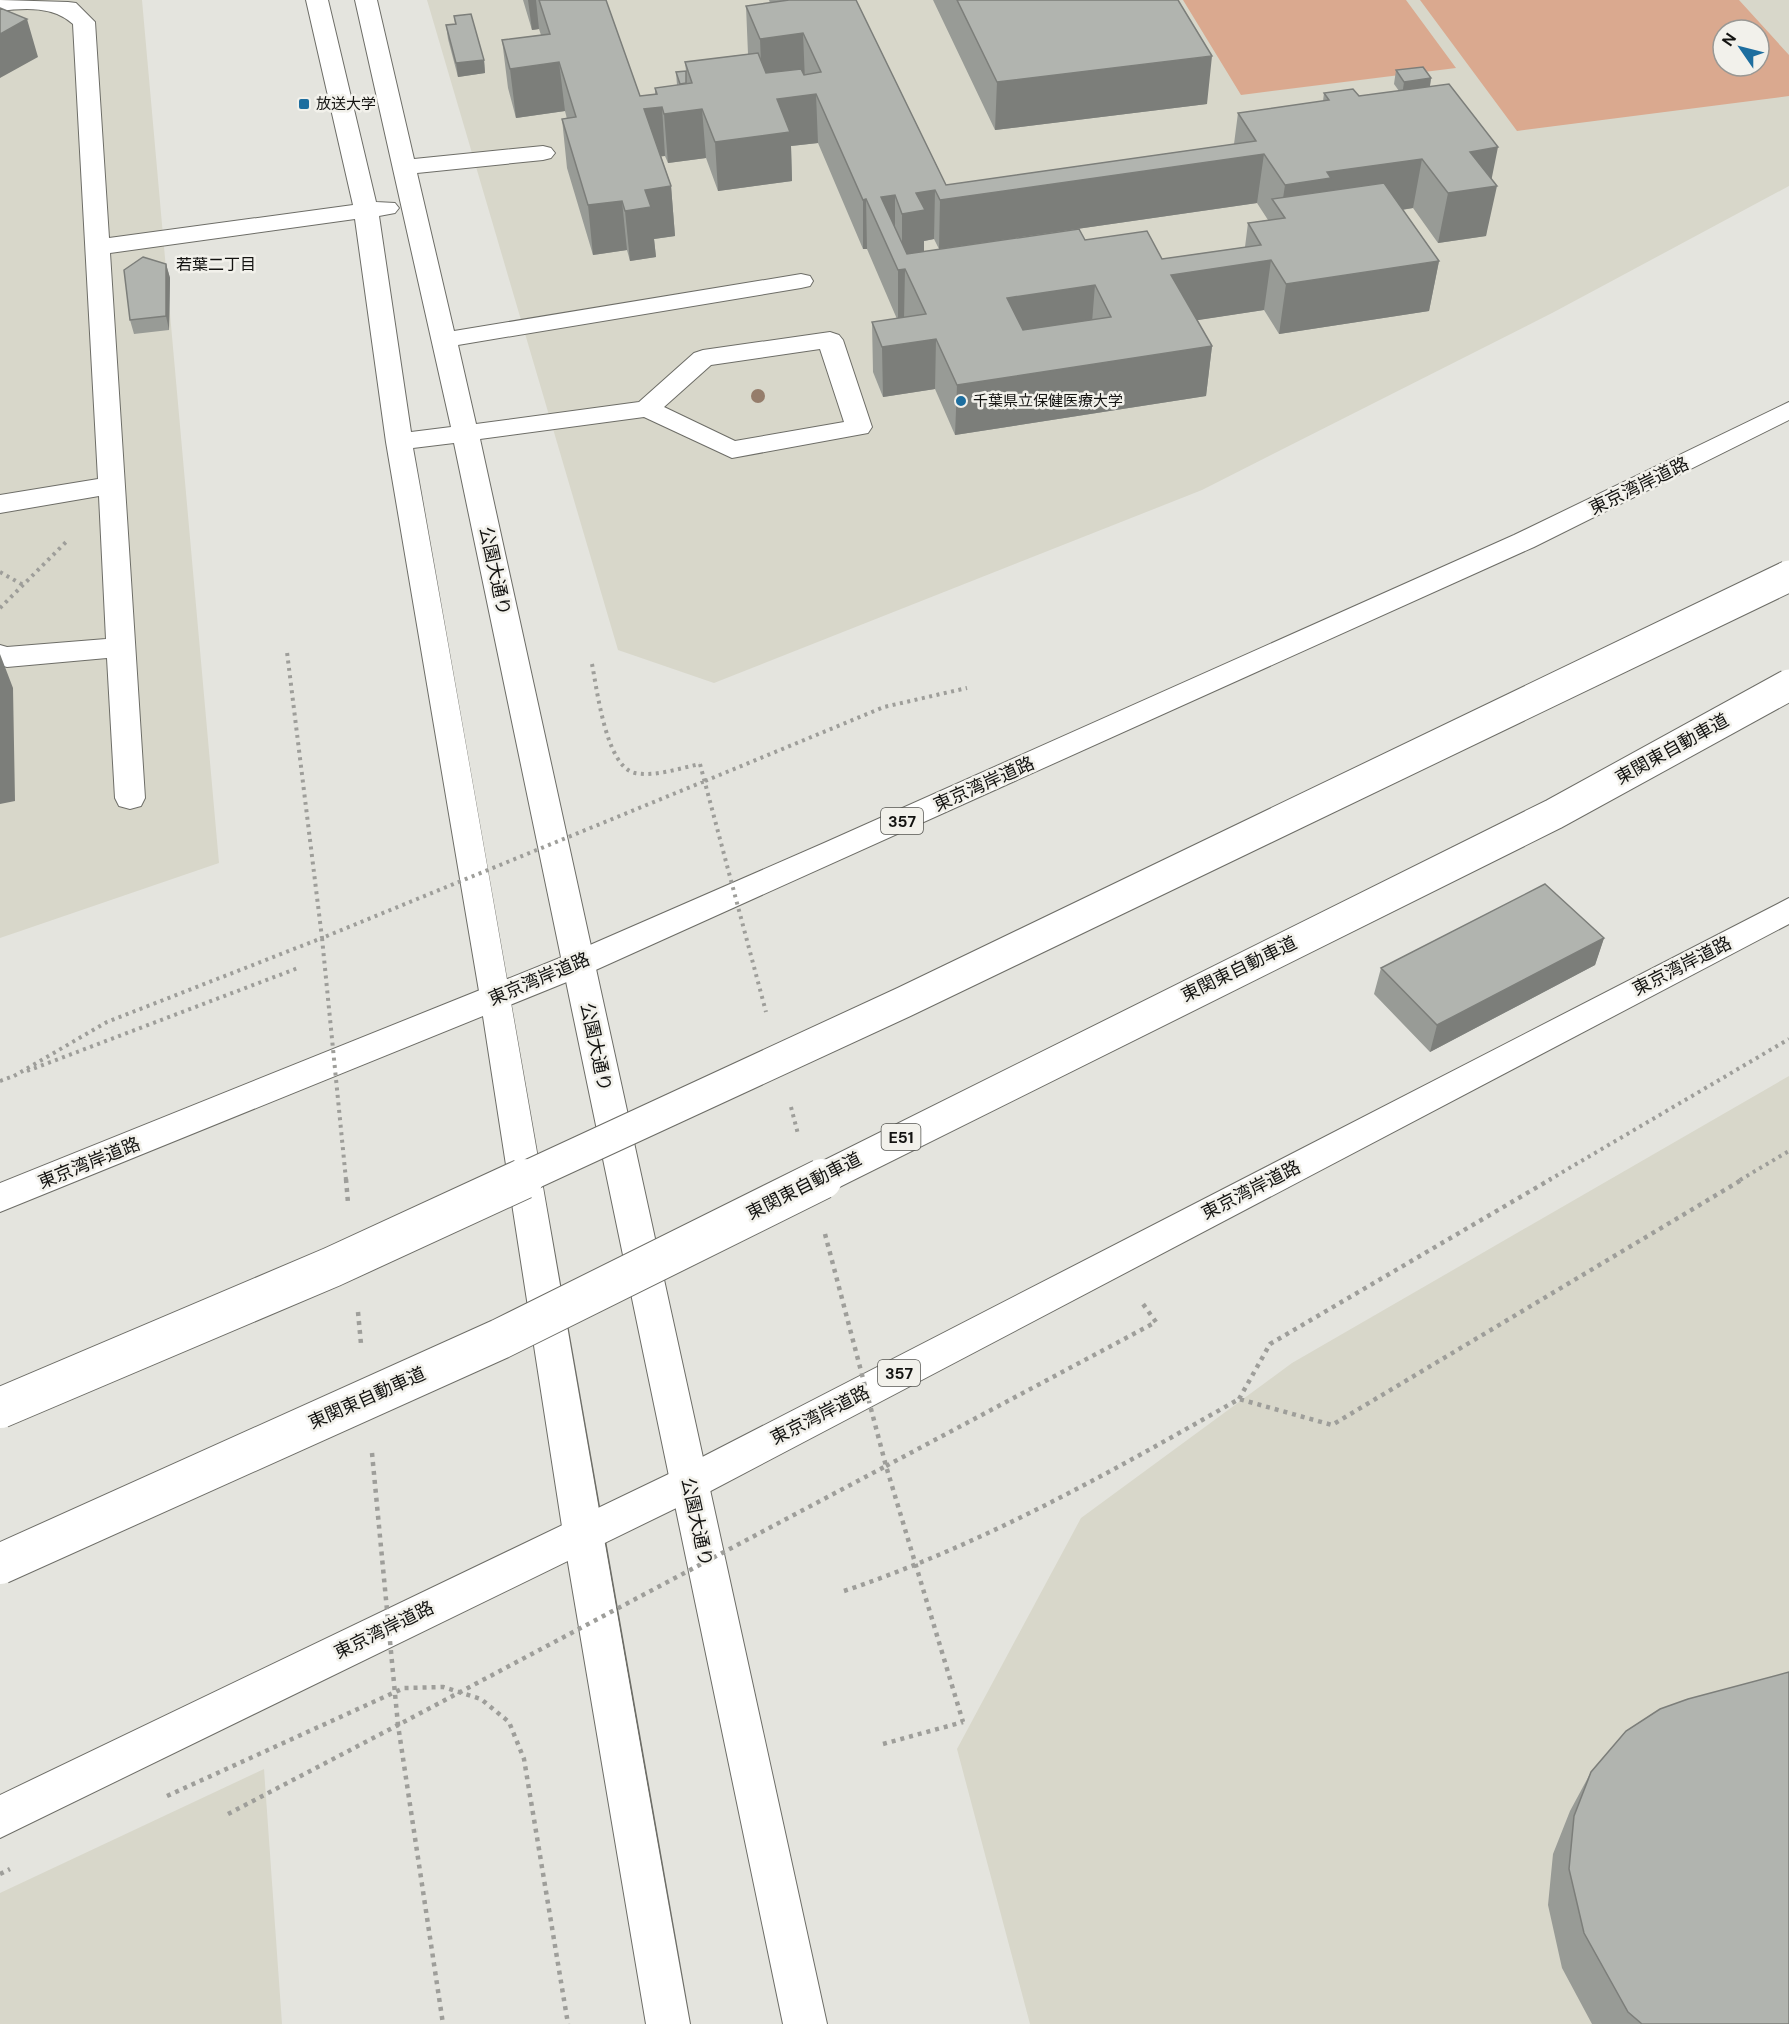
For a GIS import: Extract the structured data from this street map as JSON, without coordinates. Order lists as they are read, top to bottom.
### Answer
{
  "streets": {
    "main road": [
      "東京湾岸道路",
      "公園大通り",
      "東関東自動車道",
      "357",
      "E51"
    ]
  },
  "crossings": [
    ["東京湾岸道路", "公園大通り"]
  ],
  "districts": ["若葉二丁目"],
  "places": {
    "transit": ["放送大学"],
    "other": ["千葉県立保健医療大学"]
  },
  "north": "top left"
}
